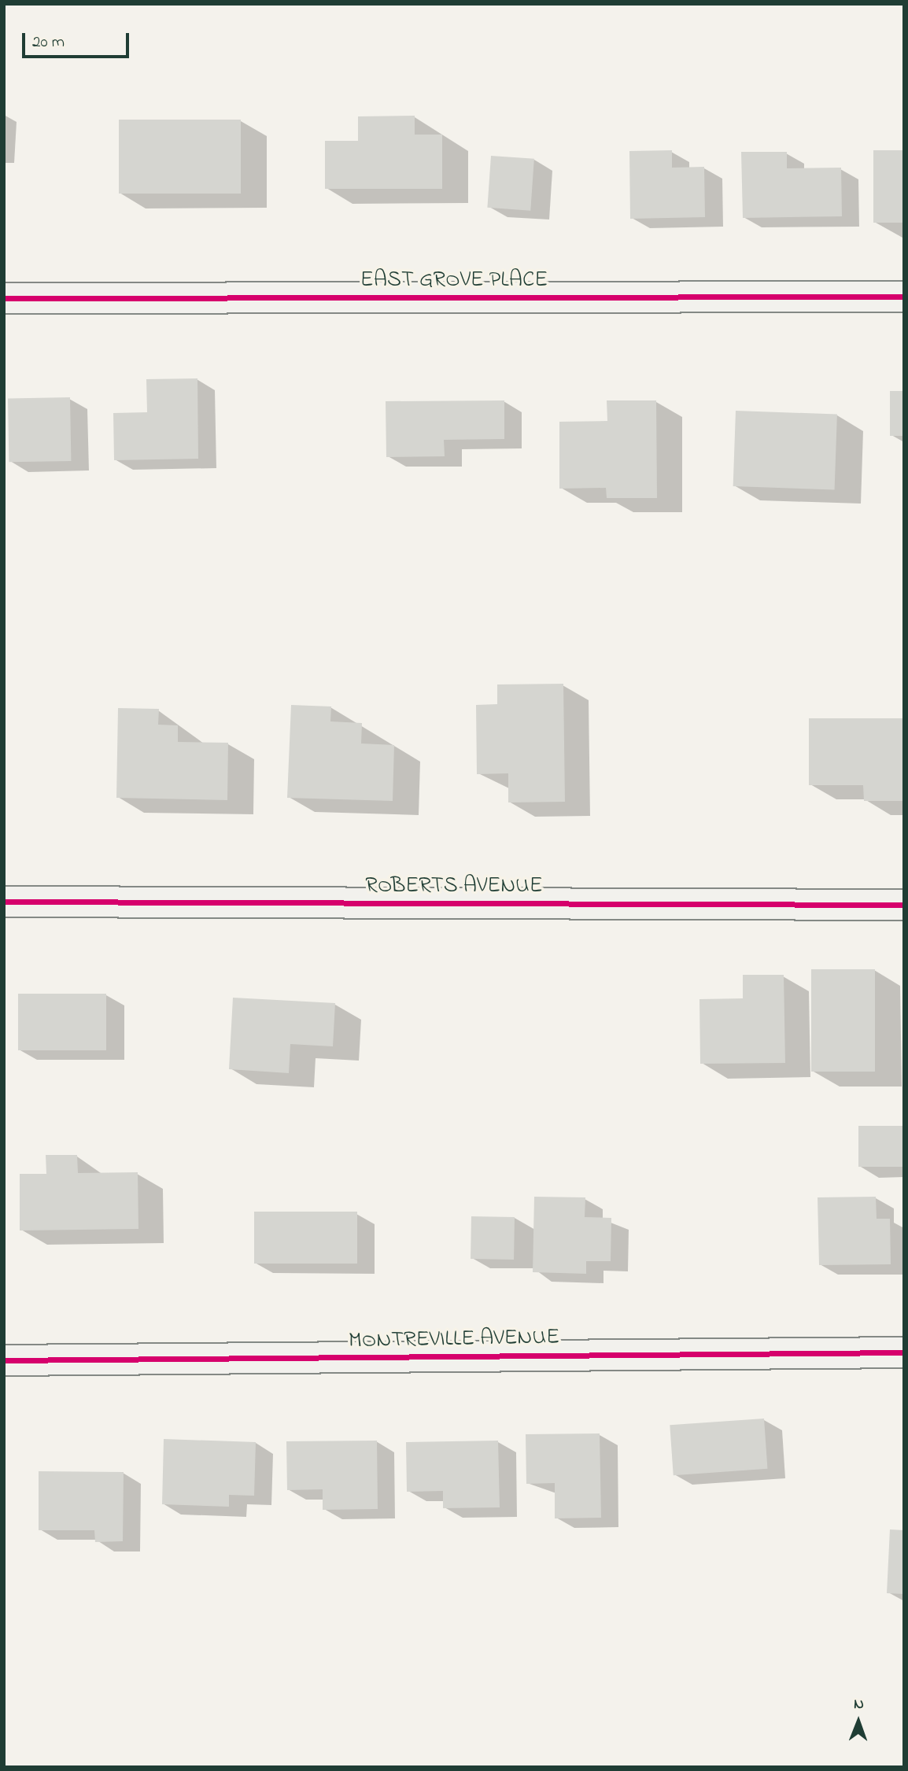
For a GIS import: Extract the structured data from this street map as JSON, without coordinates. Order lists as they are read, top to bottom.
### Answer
{
  "streets": {
    "street": ["EAST GROVE PLACE", "ROBERTS AVENUE", "MONTREVILLE AVENUE"]
  },
  "scale_bar": "20 m",
  "north": "top"
}
